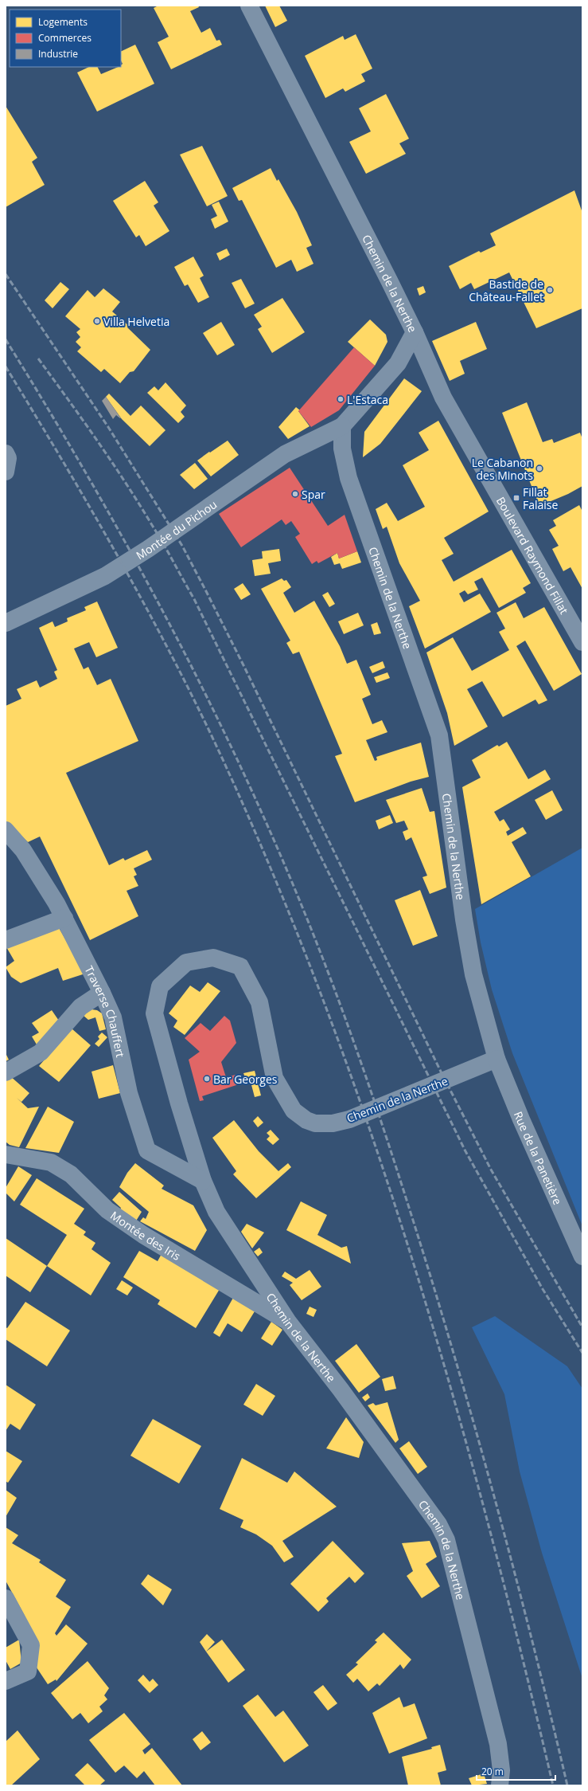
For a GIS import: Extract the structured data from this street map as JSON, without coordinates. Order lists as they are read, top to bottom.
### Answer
{
  "streets": {
    "street": [
      "Chemin de la Nerthe",
      "Montée du Pichou",
      "Boulevard Raymond Fillat",
      "Traverse Chauffert",
      "Rue de la Panetière",
      "Montée des Iris"
    ]
  },
  "crossings": [
    ["Chemin de la Nerthe", "Montée du Pichou"],
    ["Chemin de la Nerthe", "Boulevard Raymond Fillat"],
    ["Chemin de la Nerthe", "Traverse Chauffert"],
    ["Chemin de la Nerthe", "Rue de la Panetière"],
    ["Chemin de la Nerthe", "Montée des Iris"]
  ],
  "places": {
    "other": [
      "Bastide de Château-Fallet",
      "Villa Helvetia",
      "L'Estaca",
      "Le Cabanon des Minots",
      "Spar",
      "Bar Georges"
    ],
    "transit": ["Fillat Falaise"]
  },
  "legend": ["Logements", "Commerces", "Industrie"],
  "scale_bar": "20 m"
}
